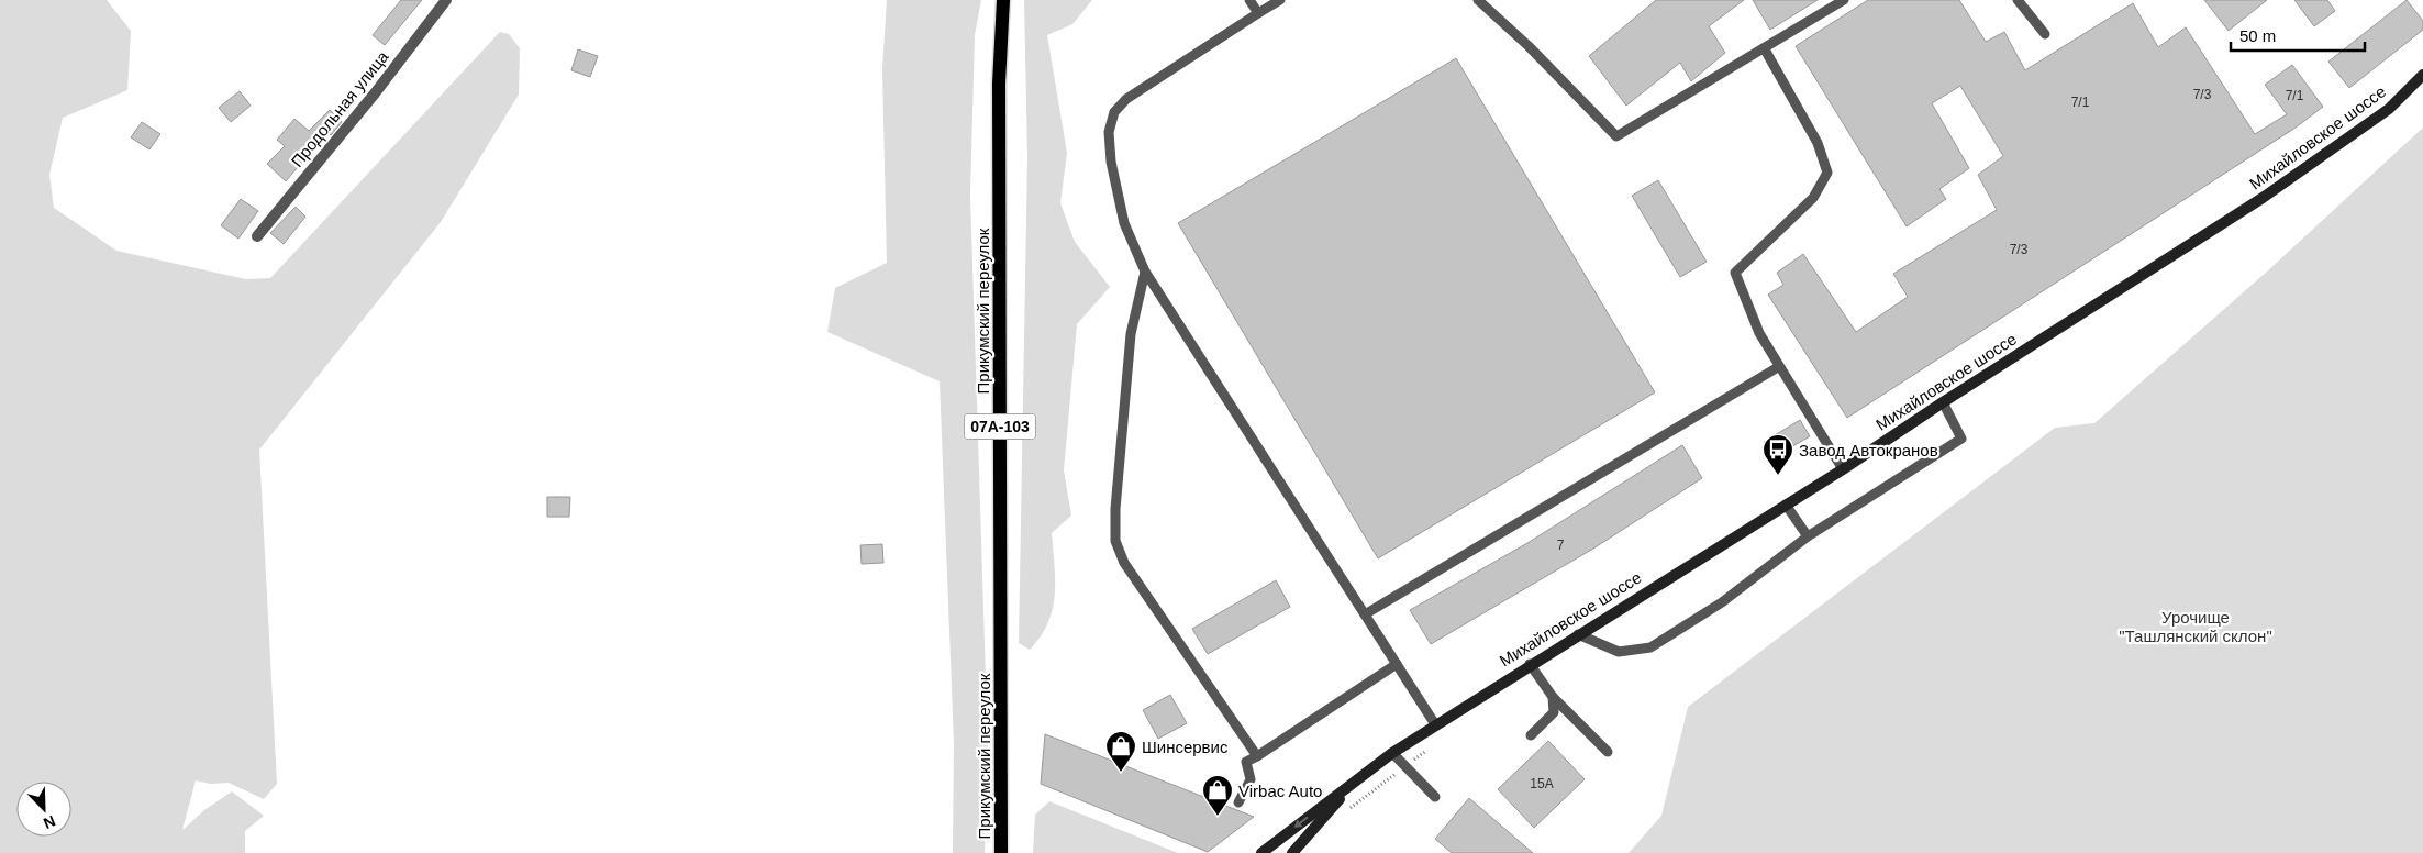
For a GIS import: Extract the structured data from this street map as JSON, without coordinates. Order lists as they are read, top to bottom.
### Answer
{
  "streets": {
    "main road": ["Михайловское шоссе", "Прикумский переулок", "07А-103"],
    "street": ["Продольная улица"]
  },
  "parks": ["Урочище \"Ташлянский склон\""],
  "places": {
    "bus stop": ["Завод Автокранов"],
    "shop": ["Шинсервис", "Virbac Auto"]
  },
  "house_numbers": [
    "7/3",
    "7/1",
    "7/1",
    "7/3",
    "7",
    "15А"
  ],
  "scale_bar": "50 m",
  "north": "bottom right"
}
